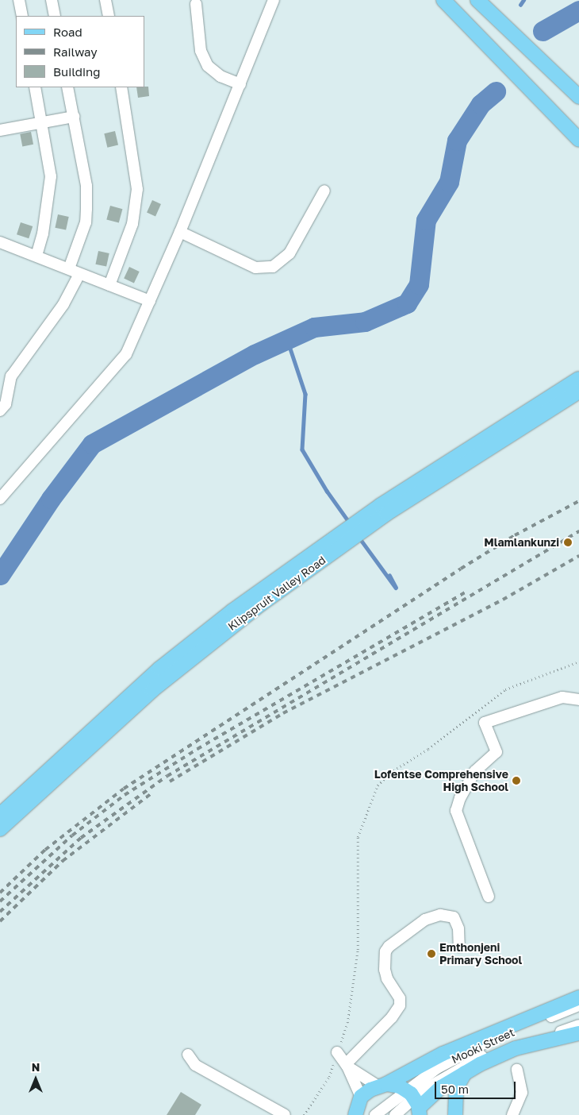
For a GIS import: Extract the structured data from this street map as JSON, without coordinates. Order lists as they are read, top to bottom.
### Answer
{
  "streets": {
    "main road": ["Klipspruit Valley Road", "Mooki Street"]
  },
  "places": ["Mlamlankunzi", "Lofentse Comprehensive High School", "Emthonjeni Primary School"],
  "legend": ["Road", "Railway", "Building"],
  "scale_bar": "50 m",
  "north": "top"
}
